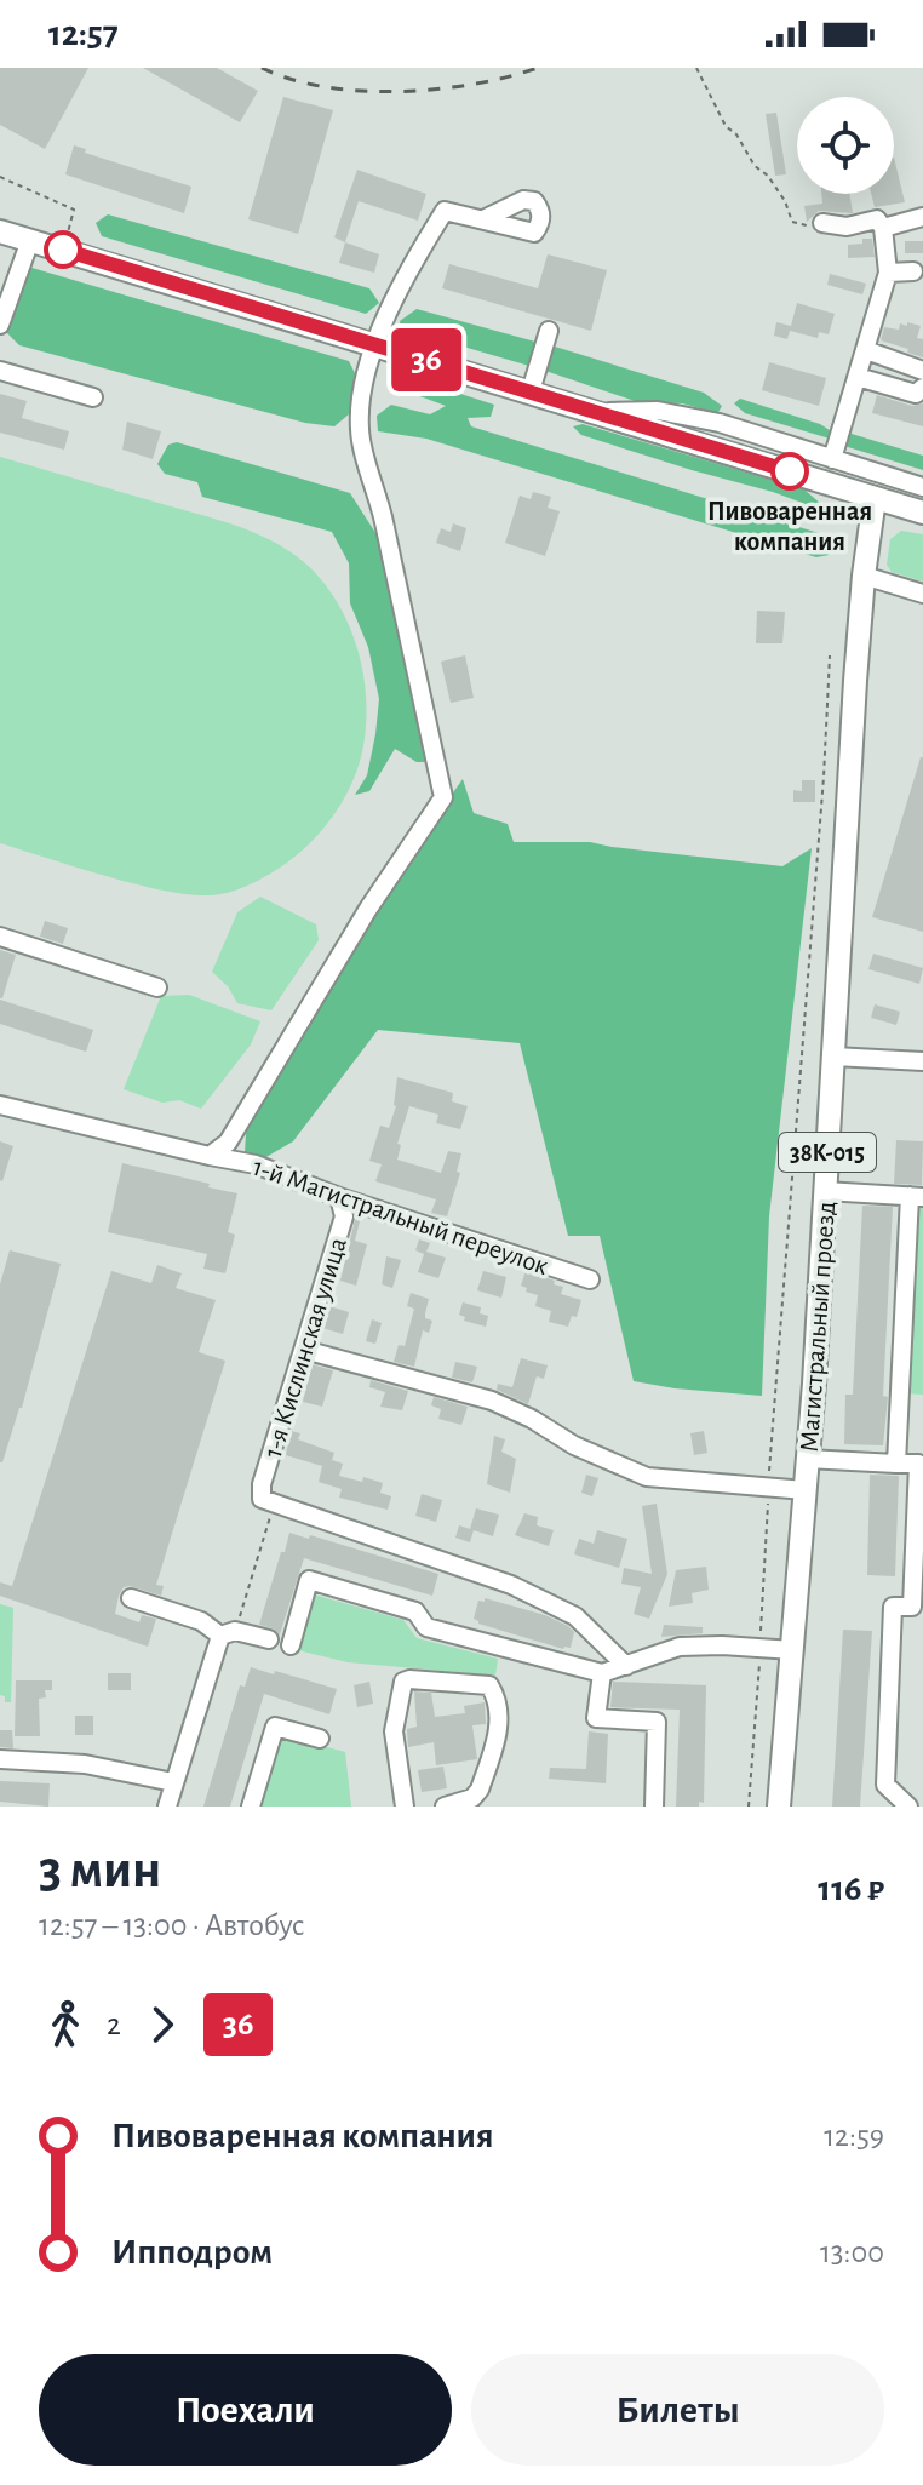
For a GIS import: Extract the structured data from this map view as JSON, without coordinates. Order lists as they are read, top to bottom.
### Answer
{
  "streets": {
    "main road": ["38К-015", "Магистральный проезд"],
    "street": ["1-й Магистральный переулок", "1-я Кислинская улица"]
  },
  "crossings": [
    ["1-й Магистральный переулок", "1-я Кислинская улица"]
  ],
  "places": ["Пивоваренная компания"],
  "lines": ["bus line 36"],
  "page": {
    "status": "12:57",
    "on_map": "36",
    "heading": ["3 мин", "12:57 – 13:00 · Автобус", "116 ₽"],
    "legs": ["2", "36"],
    "list": [
      {
        "name": "Пивоваренная компания",
        "value": "12:59"
      },
      {
        "name": "Ипподром",
        "value": "13:00"
      }
    ],
    "buttons": ["Поехали", "Билеты"]
  }
}
